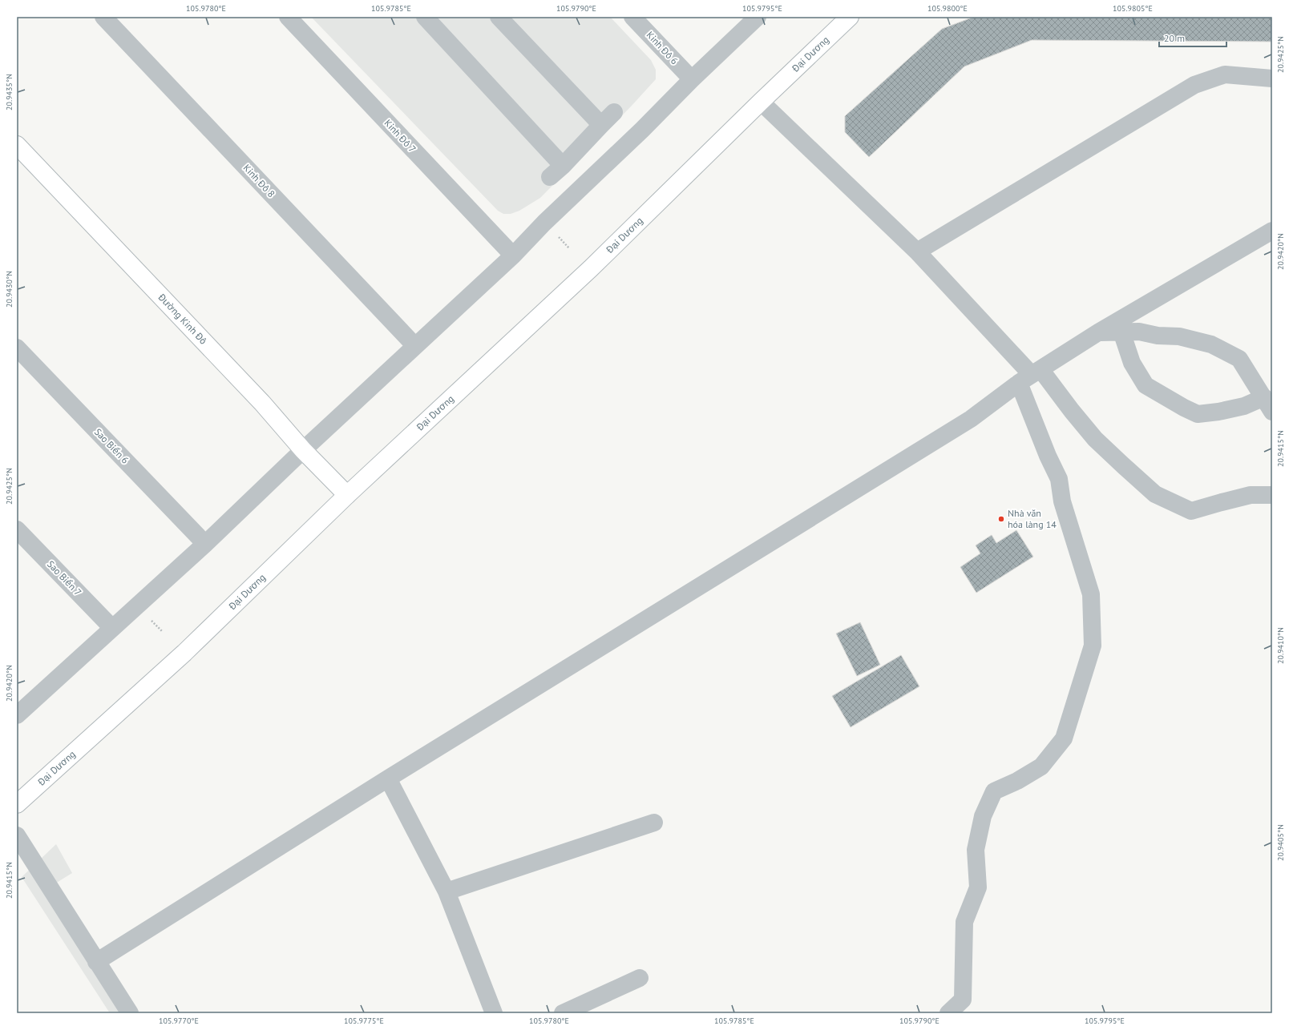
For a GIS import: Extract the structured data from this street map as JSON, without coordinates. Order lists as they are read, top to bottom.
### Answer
{
  "streets": {
    "street": [
      "Kinh Đô 6",
      "Đại Dương",
      "Kinh Đô 7",
      "Kinh Đô 8",
      "Đường Kinh Đô",
      "Sao Biển 6",
      "Sao Biển 7"
    ]
  },
  "crossings": [
    ["Đại Dương", "Đường Kinh Đô"]
  ],
  "places": ["Nhà văn hóa làng 14"],
  "scale_bar": "20 m",
  "coordinates": [
    "105.9780°E",
    "105.9785°E",
    "105.9790°E",
    "105.9795°E",
    "105.9800°E",
    "105.9805°E",
    "20.9425°N",
    "20.9435°N",
    "20.9420°N",
    "20.9430°N",
    "20.9415°N",
    "20.9410°N",
    "20.9405°N",
    "105.9770°E",
    "105.9775°E"
  ]
}
